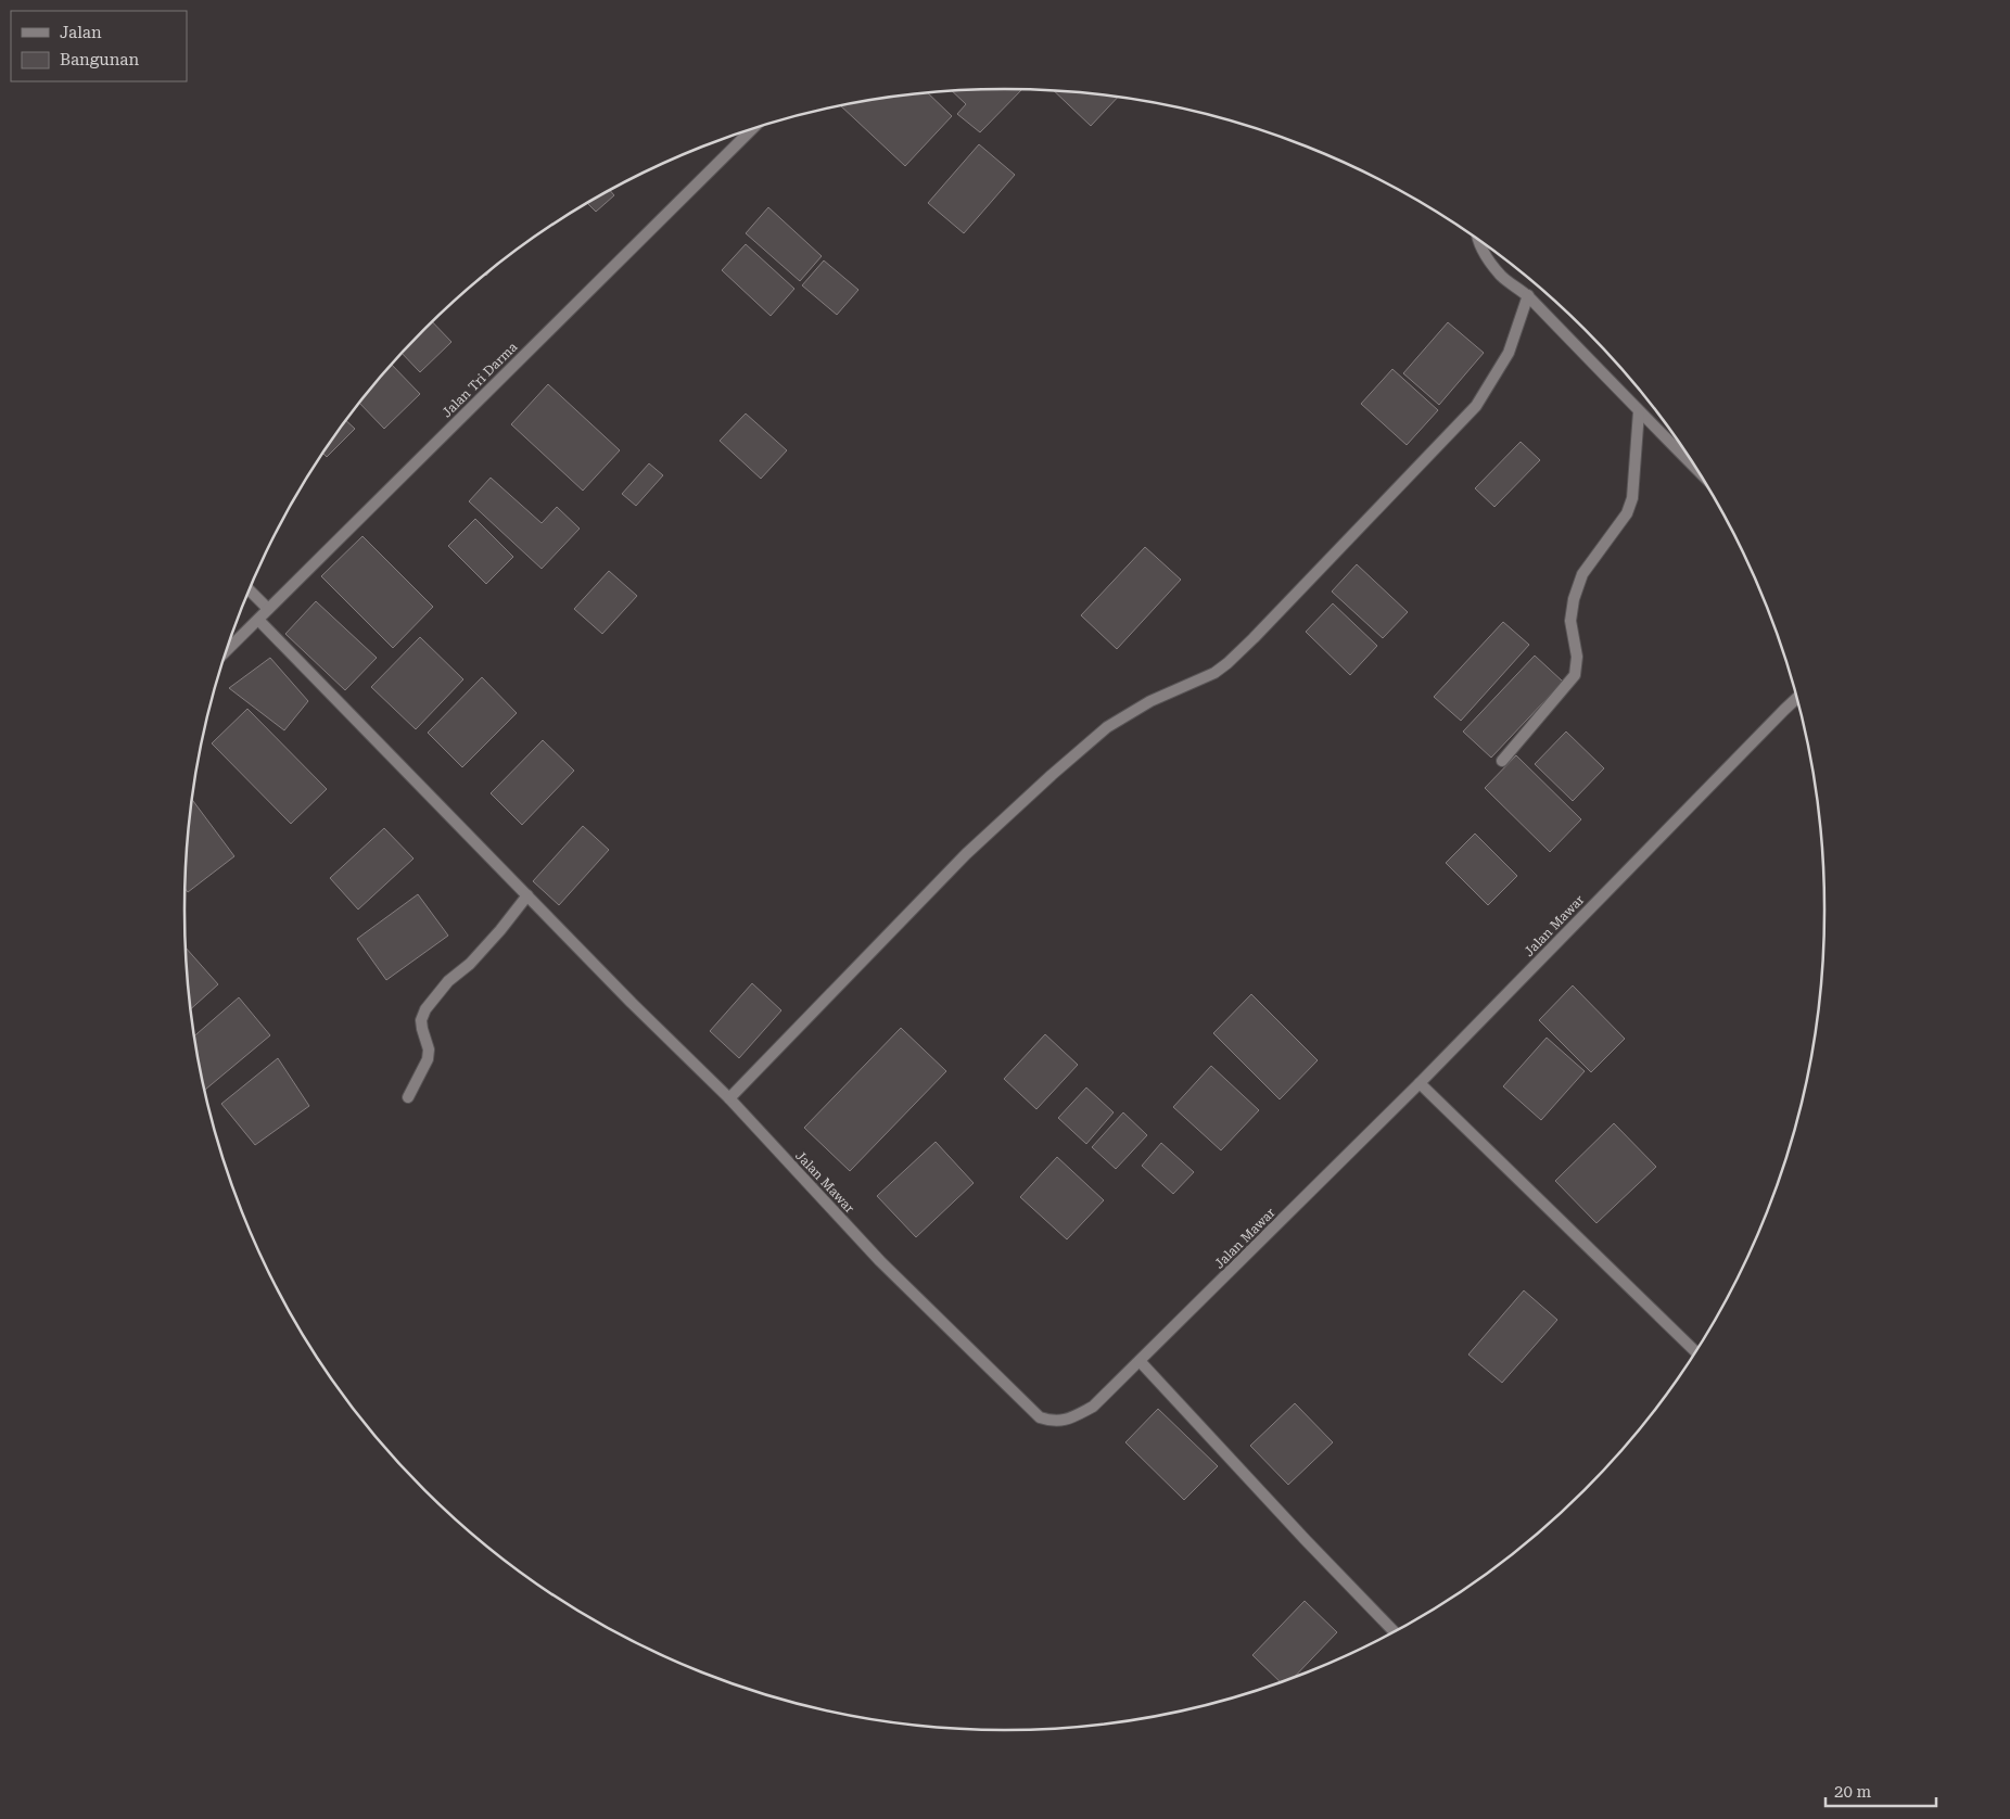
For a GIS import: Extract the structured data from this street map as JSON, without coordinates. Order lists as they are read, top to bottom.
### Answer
{
  "streets": {
    "street": ["Jalan Tri Darma", "Jalan Mawar"]
  },
  "crossings": [
    ["Jalan Tri Darma", "Jalan Mawar"]
  ],
  "legend": ["Jalan", "Bangunan"],
  "scale_bar": "20 m"
}
